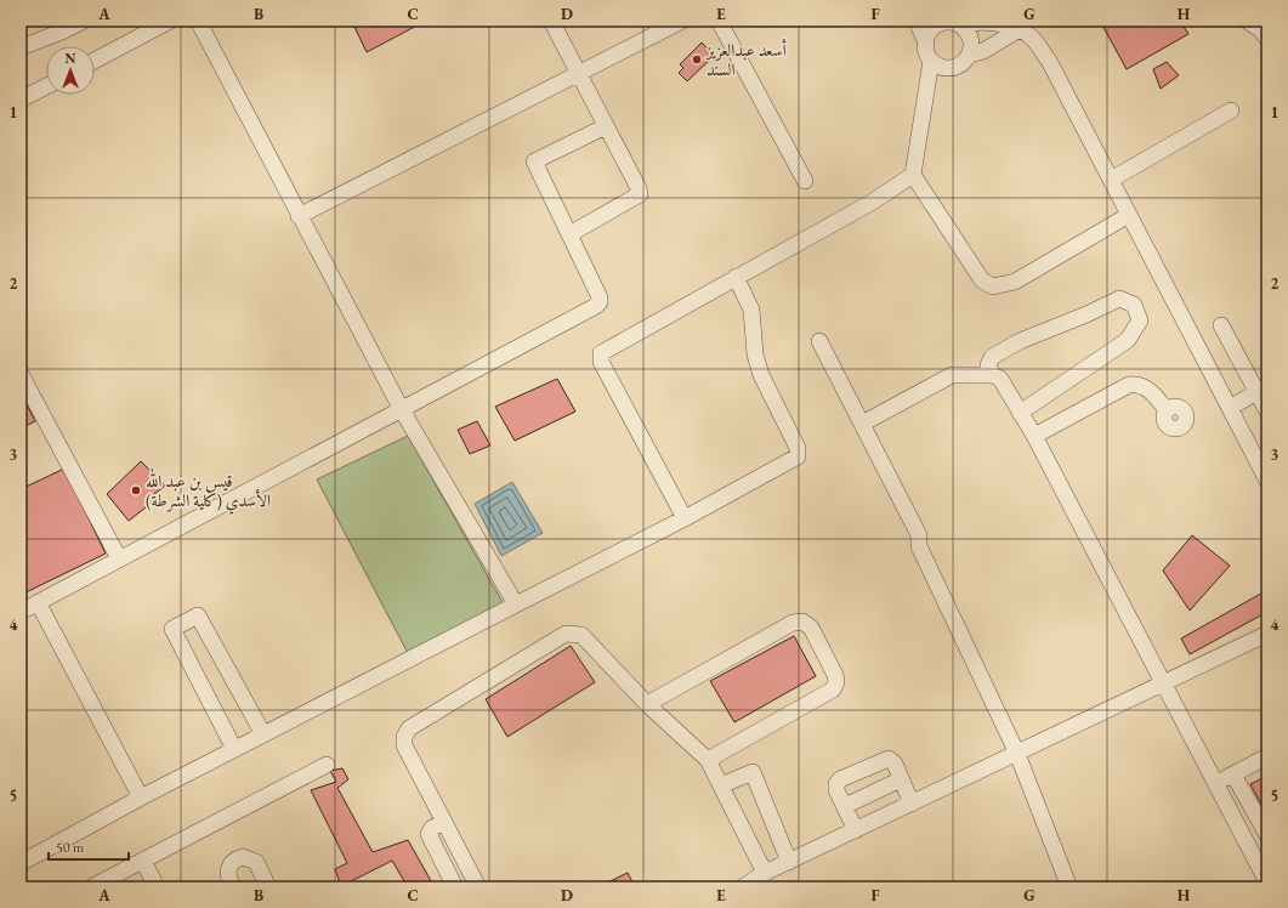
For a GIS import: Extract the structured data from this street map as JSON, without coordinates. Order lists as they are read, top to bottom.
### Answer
{
  "places": ["أسعد عبدالعزيز السند", "قيس بن عبد الله الأسدي (كلية الشرطة)"],
  "scale_bar": "50 m",
  "north": "top",
  "grid": {
    "columns": [
      "A",
      "B",
      "C",
      "D",
      "E",
      "F",
      "G",
      "H"
    ],
    "rows": [
      "1",
      "2",
      "3",
      "4",
      "5"
    ]
  }
}
